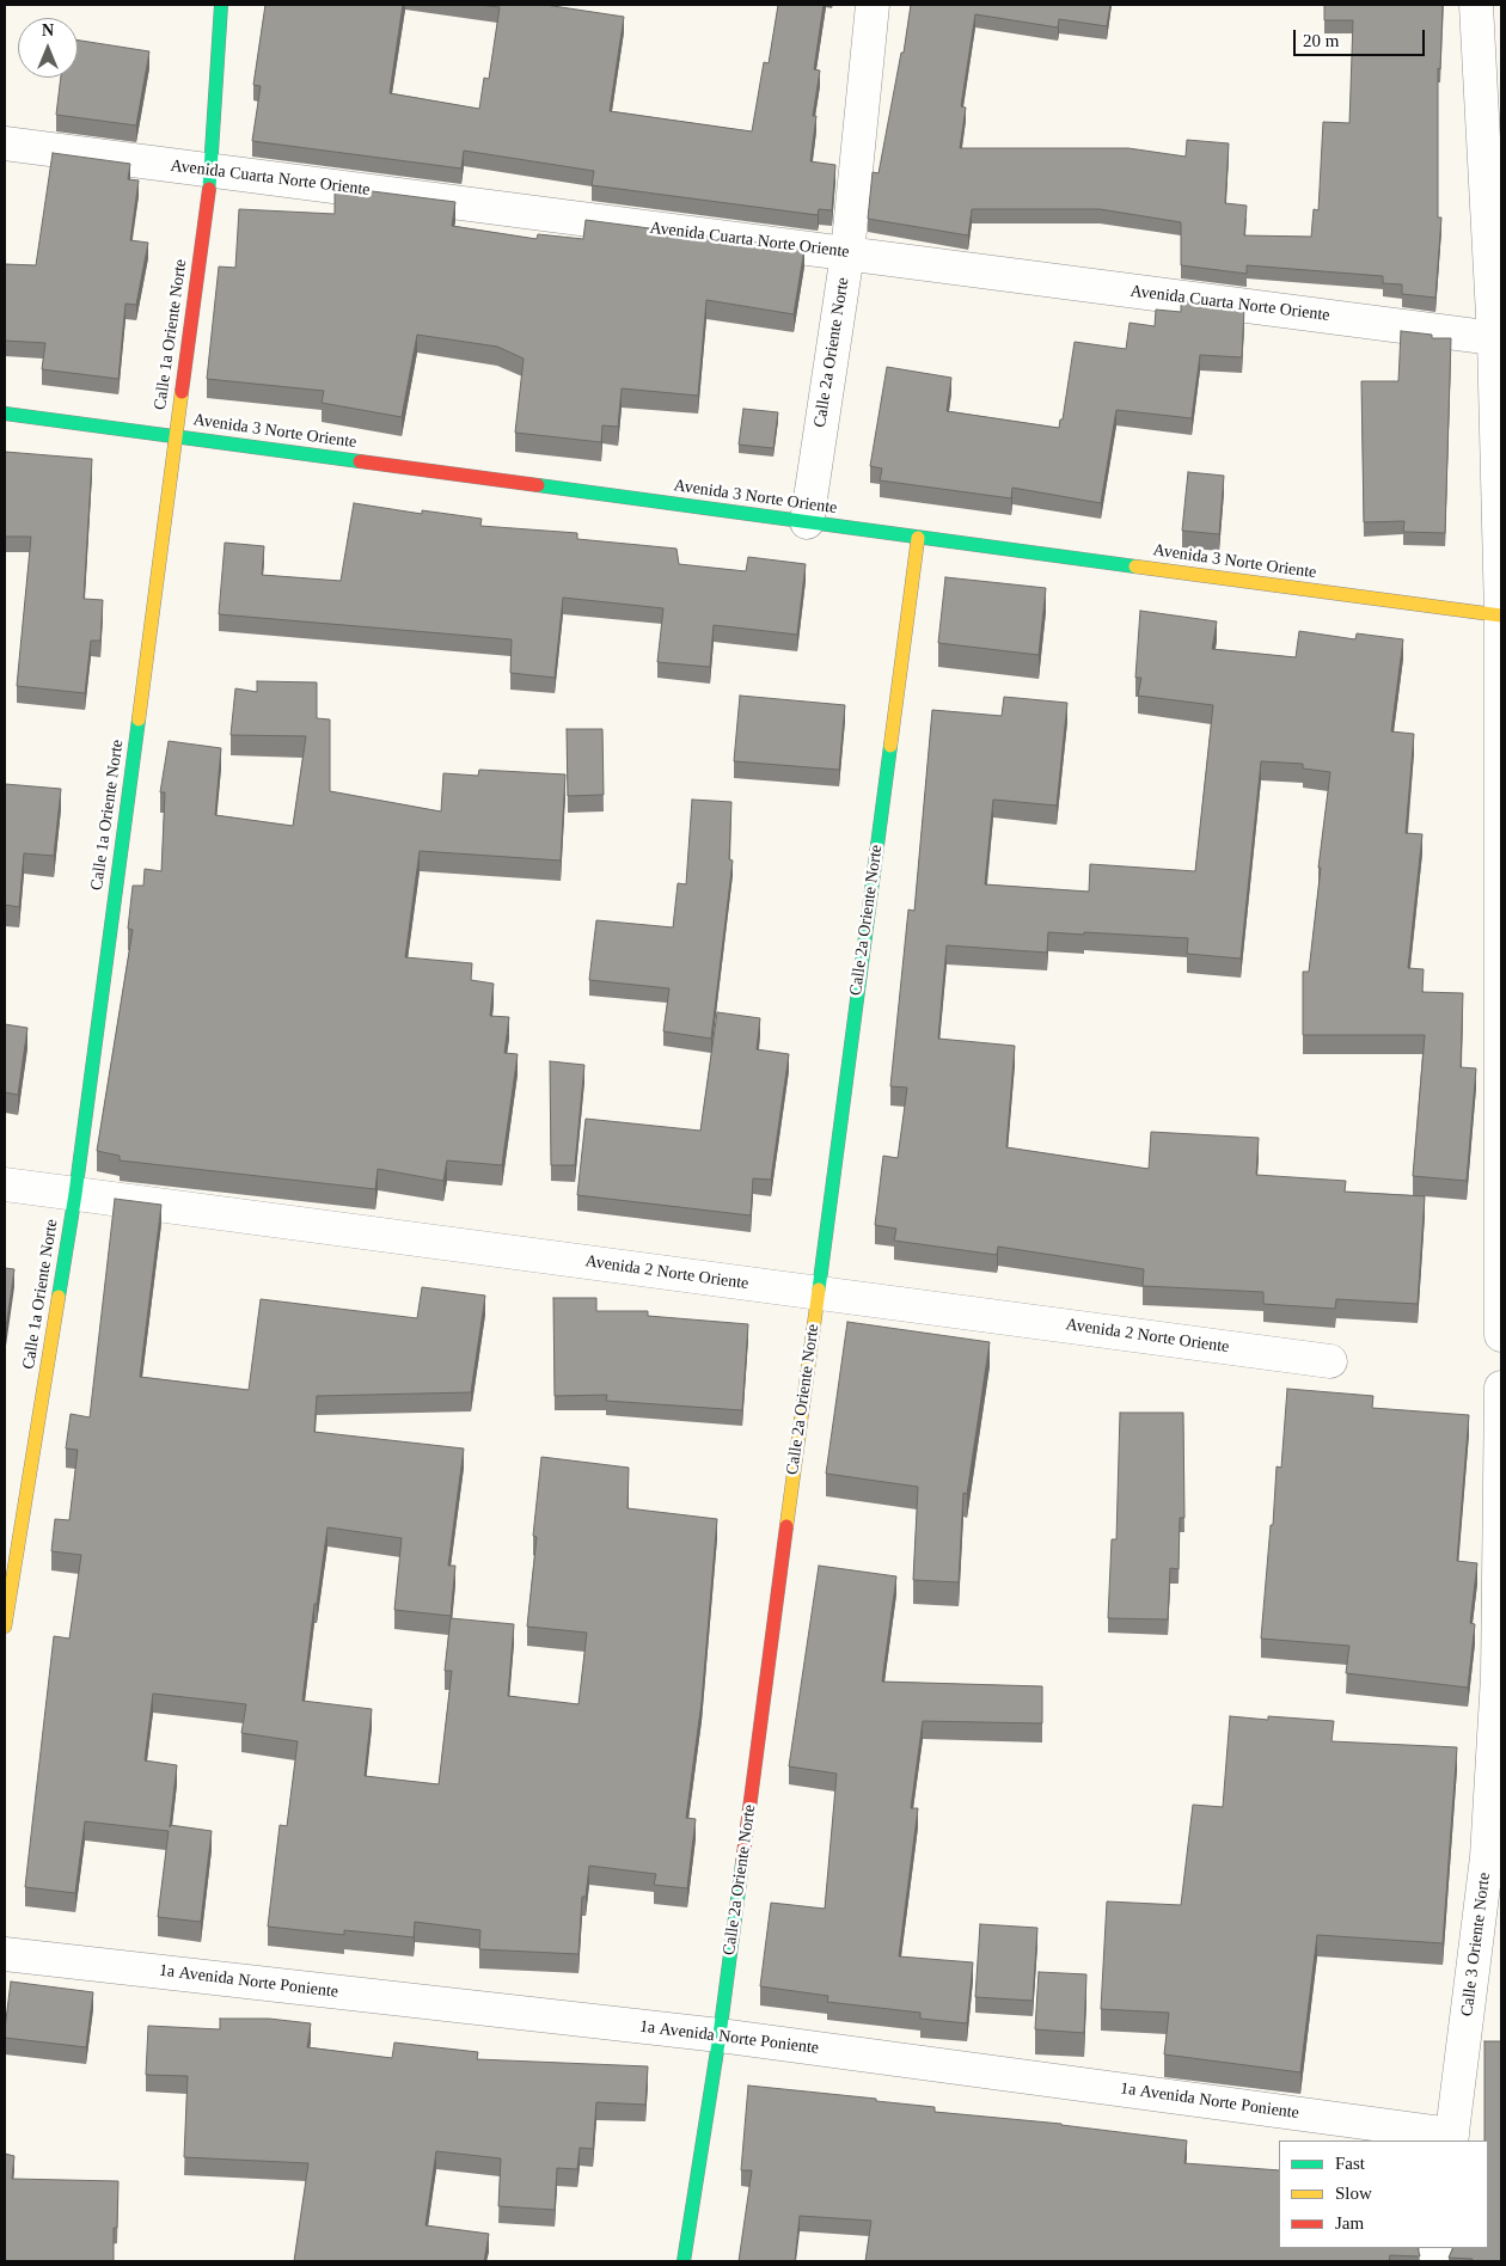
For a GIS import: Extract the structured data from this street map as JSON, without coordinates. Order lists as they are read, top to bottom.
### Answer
{
  "streets": {
    "street": [
      "Avenida Cuarta Norte Oriente",
      "Calle 1a Oriente Norte",
      "Calle 2a Oriente Norte",
      "Avenida 3 Norte Oriente",
      "Avenida 2 Norte Oriente",
      "Calle 3 Oriente Norte",
      "1a Avenida Norte Poniente"
    ]
  },
  "crossings": [
    ["Avenida Cuarta Norte Oriente", "Calle 1a Oriente Norte"],
    ["Avenida Cuarta Norte Oriente", "Calle 2a Oriente Norte"],
    ["Calle 1a Oriente Norte", "Avenida 3 Norte Oriente"],
    ["Calle 1a Oriente Norte", "Avenida 2 Norte Oriente"],
    ["Calle 2a Oriente Norte", "Avenida 3 Norte Oriente"],
    ["Calle 2a Oriente Norte", "Avenida 2 Norte Oriente"],
    ["Calle 2a Oriente Norte", "1a Avenida Norte Poniente"],
    ["Calle 3 Oriente Norte", "1a Avenida Norte Poniente"]
  ],
  "legend": ["Fast", "Slow", "Jam"],
  "scale_bar": "20 m",
  "north": "top"
}
